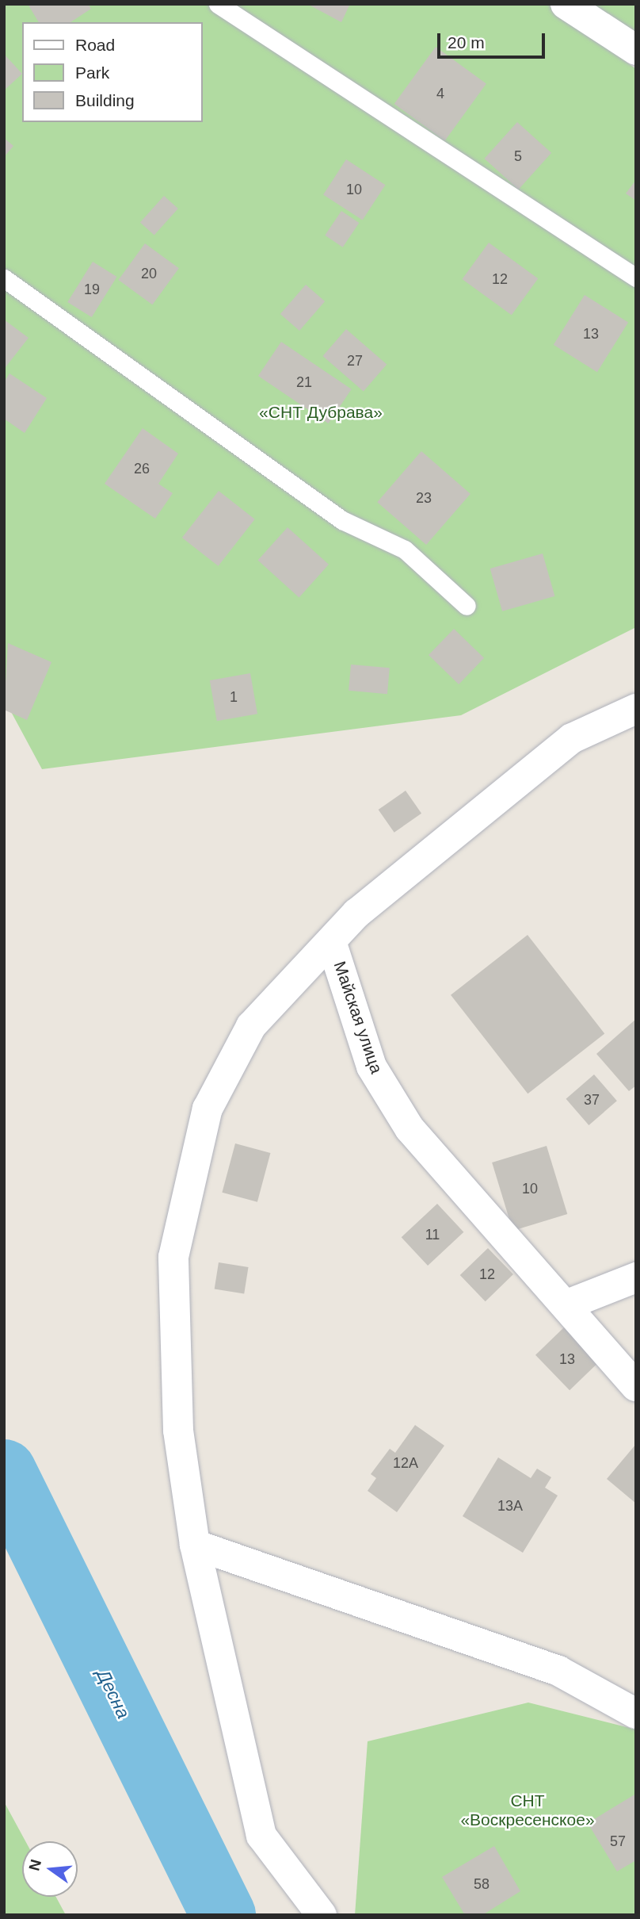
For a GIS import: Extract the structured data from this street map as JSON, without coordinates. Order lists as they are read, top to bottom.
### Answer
{
  "streets": {
    "street": ["Майская улица"]
  },
  "water": ["Десна"],
  "parks": ["«СНТ Дубрава»", "СНТ «Воскресенское»"],
  "house_numbers": [
    "4",
    "5",
    "10",
    "20",
    "12",
    "19",
    "13",
    "27",
    "21",
    "26",
    "23",
    "1",
    "37",
    "10",
    "11",
    "12",
    "13",
    "12А",
    "13А",
    "57",
    "58"
  ],
  "legend": ["Road", "Park", "Building"],
  "scale_bar": "20 m",
  "north": "left"
}
